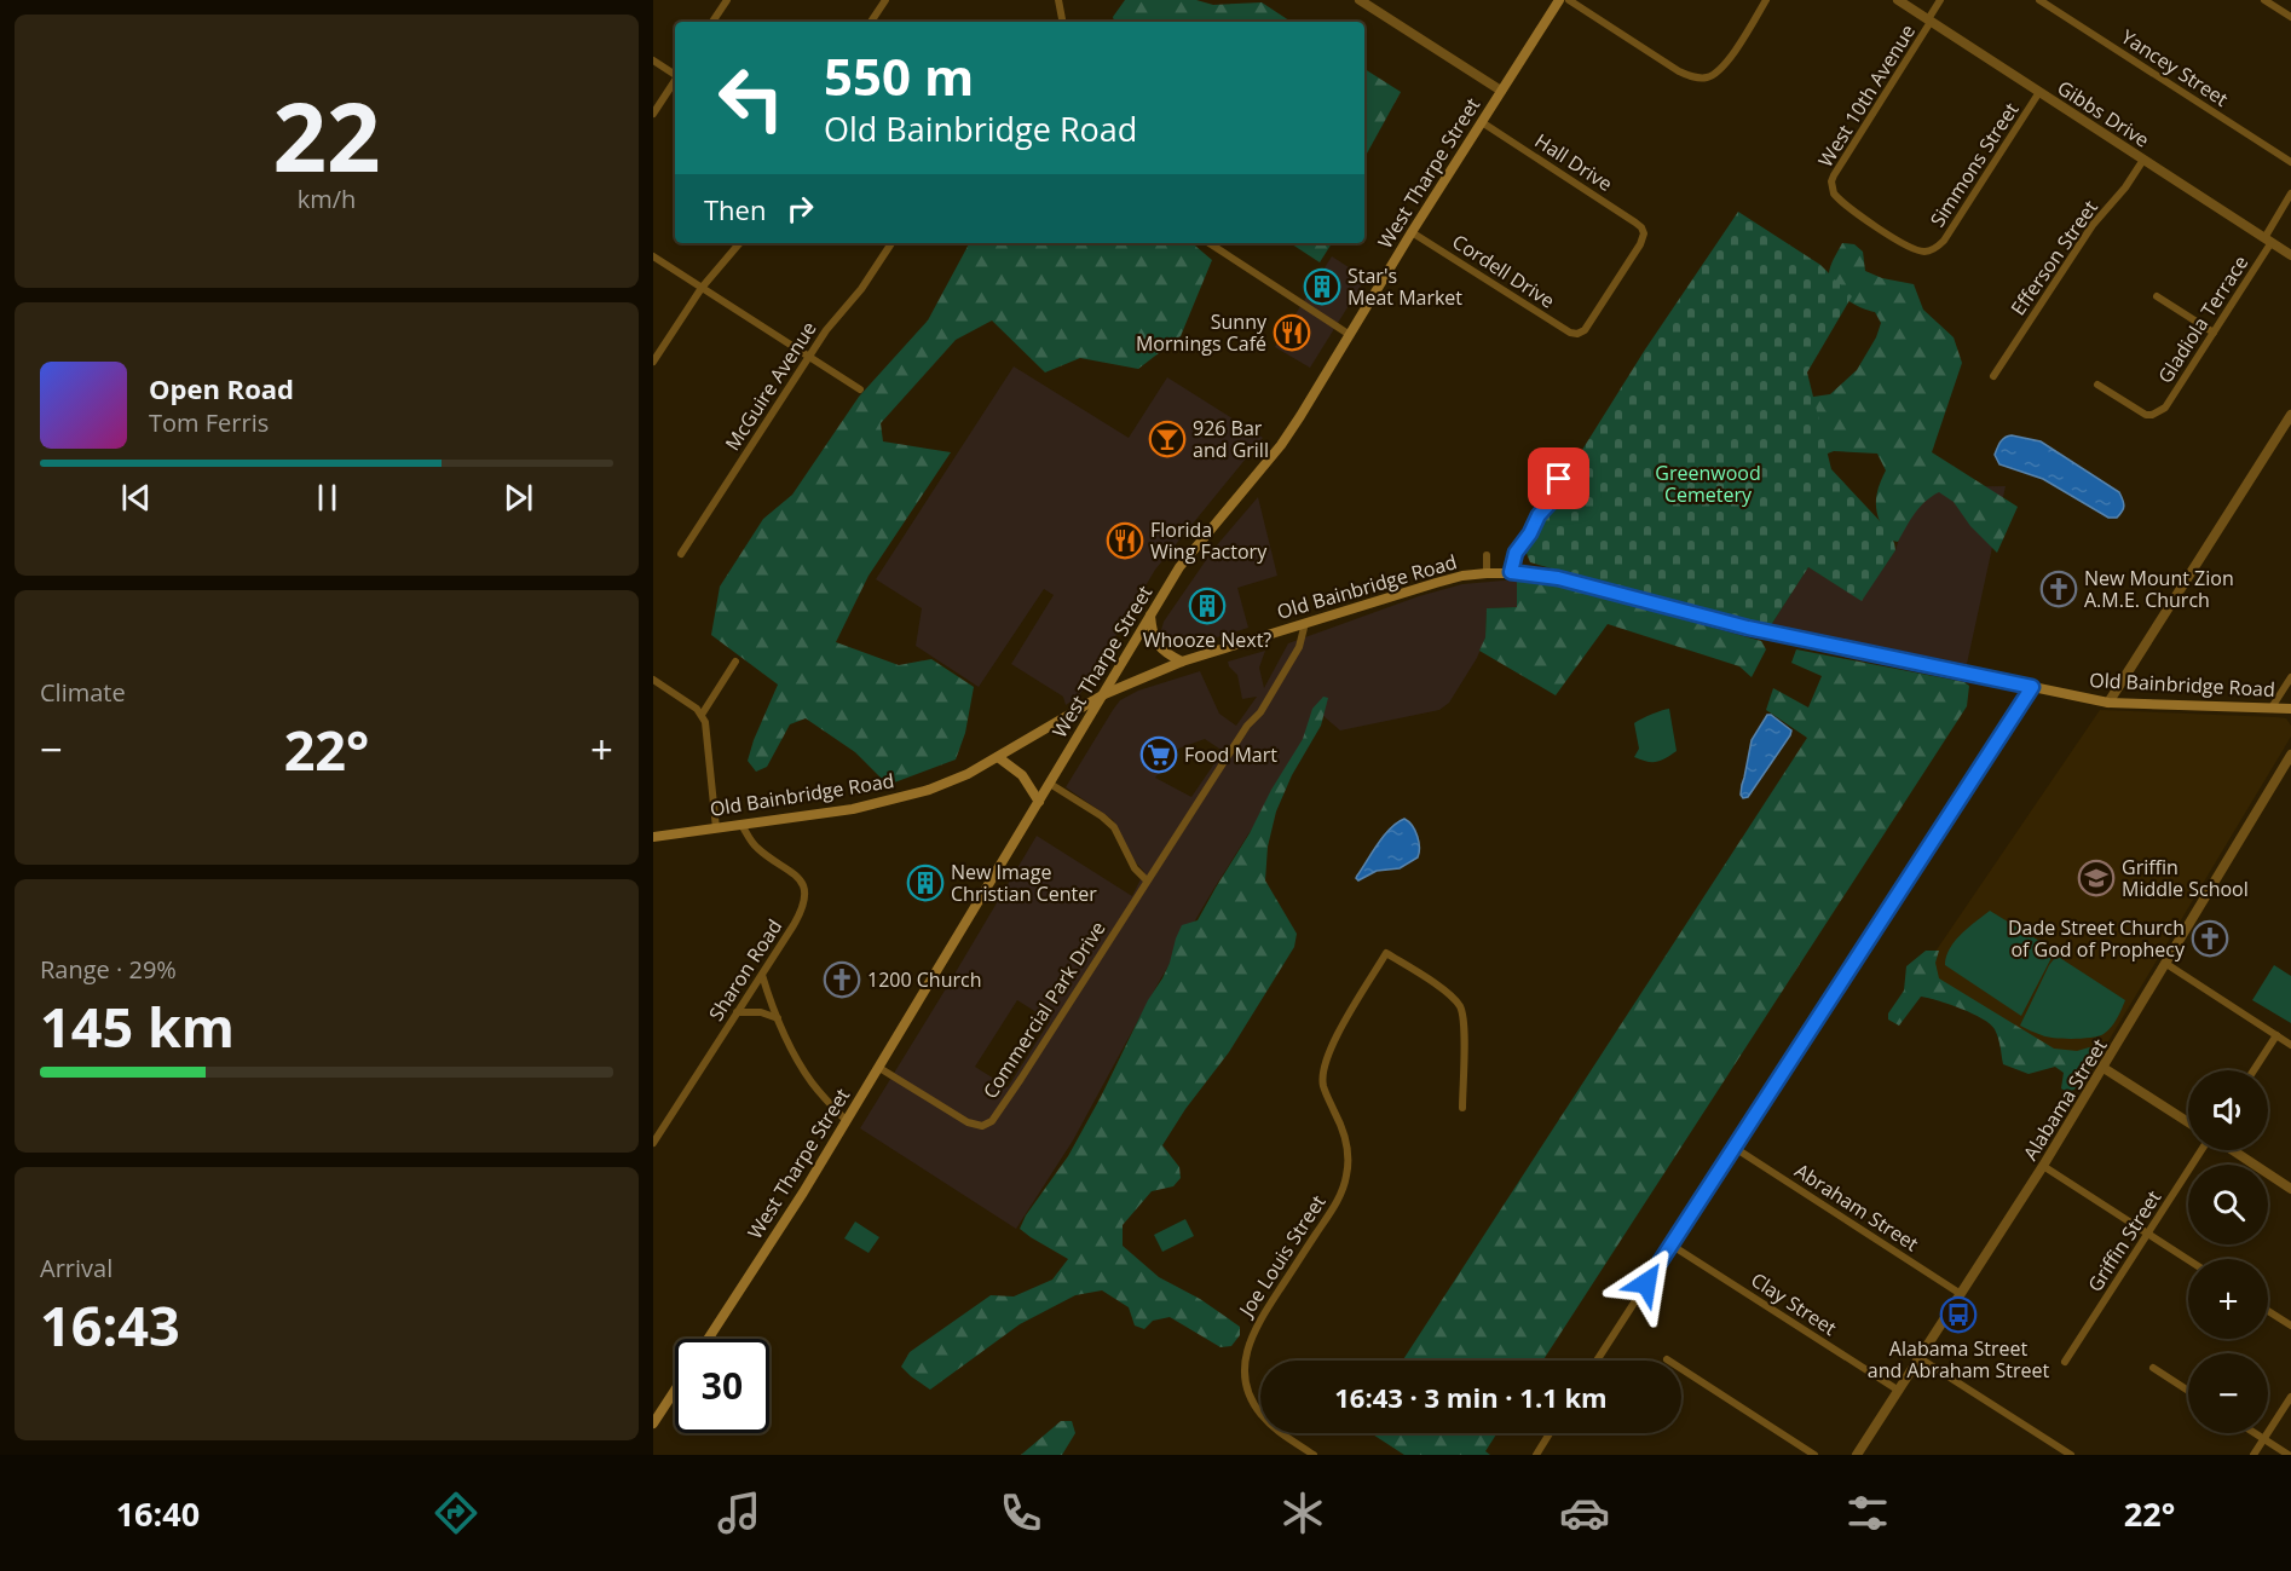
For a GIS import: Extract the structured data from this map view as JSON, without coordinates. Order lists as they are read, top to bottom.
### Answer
{
  "streets": {
    "main road": ["West Tharpe Street", "Old Bainbridge Road"],
    "street": [
      "Yancey Street",
      "West 10th Avenue",
      "Gibbs Drive",
      "Hall Drive",
      "Simmons Street",
      "Efferson Street",
      "Cordell Drive",
      "Gladiola Terrace",
      "McGuire Avenue",
      "Sharon Road",
      "Commercial Park Drive",
      "Alabama Street",
      "Abraham Street",
      "Griffin Street",
      "Joe Louis Street",
      "Clay Street"
    ]
  },
  "crossings": [
    ["West 10th Avenue", "Gibbs Drive"],
    ["West 10th Avenue", "Simmons Street"],
    ["Gibbs Drive", "Simmons Street"],
    ["Gibbs Drive", "Efferson Street"],
    ["Gibbs Drive", "Gladiola Terrace"],
    ["Hall Drive", "West Tharpe Street"],
    ["Hall Drive", "Cordell Drive"],
    ["West Tharpe Street", "Cordell Drive"],
    ["West Tharpe Street", "Old Bainbridge Road"],
    ["West Tharpe Street", "Commercial Park Drive"],
    ["Old Bainbridge Road", "Sharon Road"],
    ["Old Bainbridge Road", "Commercial Park Drive"],
    ["Alabama Street", "Abraham Street"],
    ["Alabama Street", "Clay Street"]
  ],
  "parks": ["Greenwood Cemetery"],
  "places": {
    "building": ["Star's Meat Market", "Whooze Next?", "New Image Christian Center"],
    "restaurant": ["Sunny Mornings Café", "Florida Wing Factory"],
    "bar": ["926 Bar and Grill"],
    "church": ["New Mount Zion A.M.E. Church", "Dade Street Church of God of Prophecy", "1200 Church"],
    "supermarket": ["Food Mart"],
    "school or university": ["Griffin Middle School"],
    "bus stop": ["Alabama Street and Abraham Street"]
  },
  "page": {
    "tile": [
      ["22", "km/h"],
      "Climate",
      ["Range · 29%", "145 km"],
      ["Arrival", "16:43"]
    ],
    "turn": ["550 m", "Old Bainbridge Road"],
    "then": "Then",
    "song": ["Open Road", "Tom Ferris"],
    "heat": ["−", "22°", "+"],
    "map_buttons": ["+", "−"],
    "limit": "30",
    "trip": "16:43 · 3 min · 1.1 km",
    "tabs": ["16:40", "22°"]
  }
}
